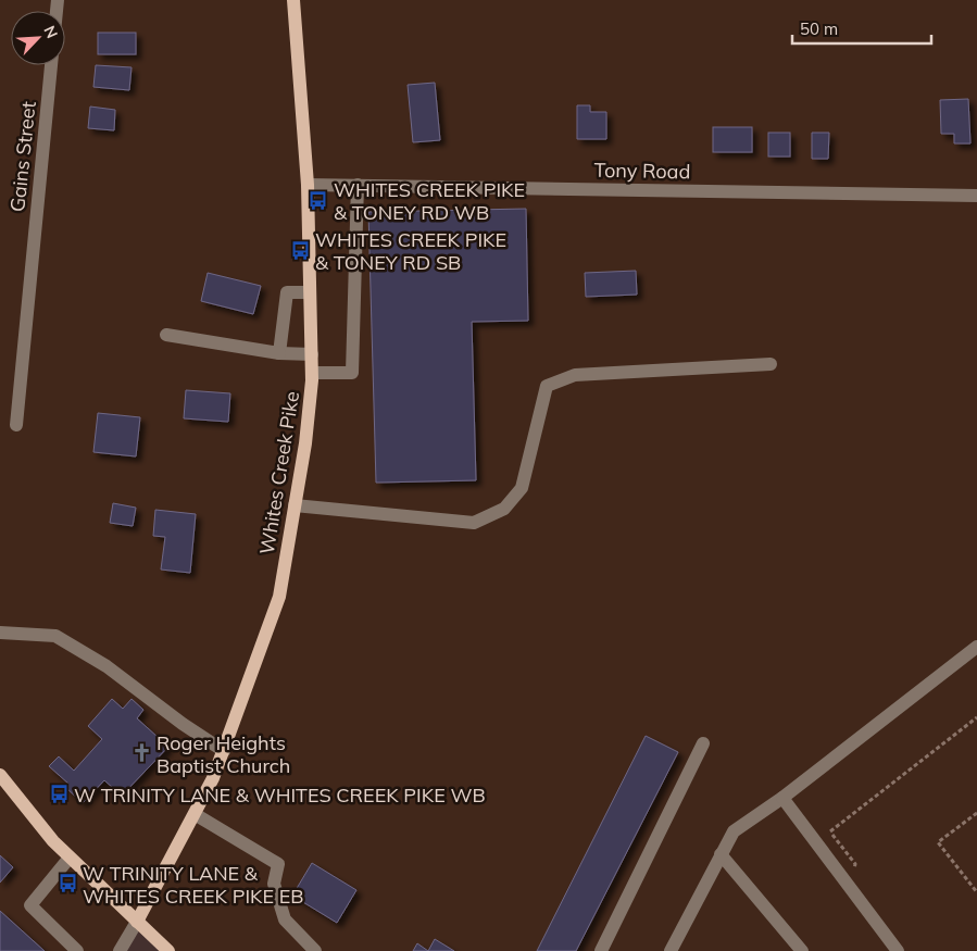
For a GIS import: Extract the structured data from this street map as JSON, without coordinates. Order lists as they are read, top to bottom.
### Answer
{
  "streets": {
    "main road": ["Whites Creek Pike"],
    "street": ["Gains Street", "Tony Road"]
  },
  "crossings": [
    ["Tony Road", "Whites Creek Pike"]
  ],
  "places": {
    "bus stop": [
      "WHITES CREEK PIKE & TONEY RD WB",
      "WHITES CREEK PIKE & TONEY RD SB",
      "W TRINITY LANE & WHITES CREEK PIKE WB",
      "W TRINITY LANE & WHITES CREEK PIKE EB"
    ],
    "church": ["Roger Heights Baptist Church"]
  },
  "scale_bar": "50 m",
  "north": "top right"
}
